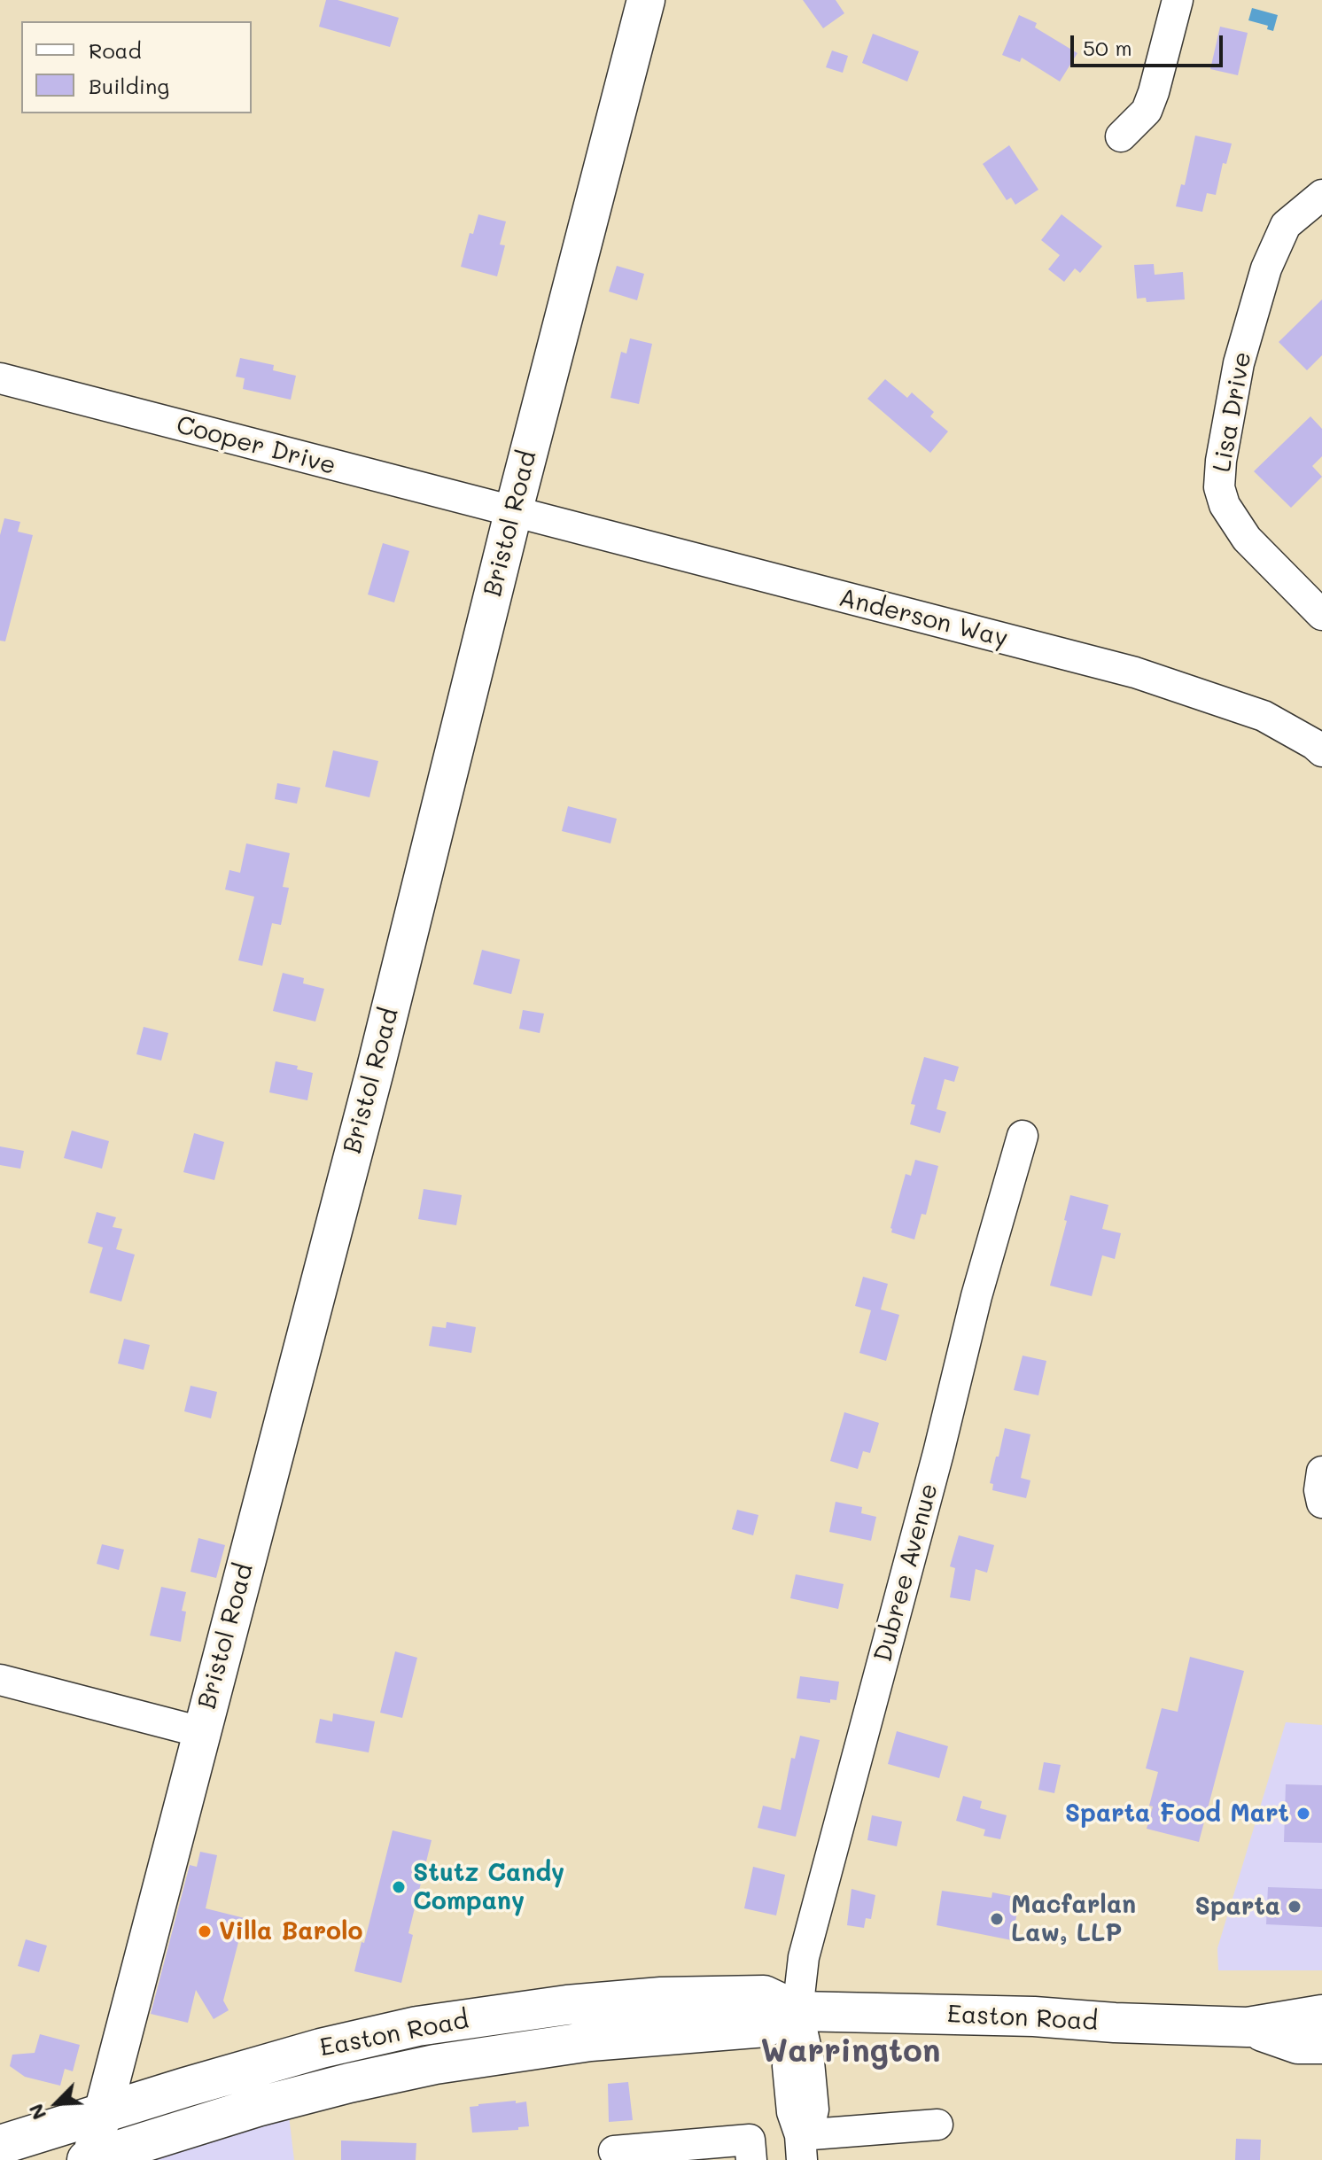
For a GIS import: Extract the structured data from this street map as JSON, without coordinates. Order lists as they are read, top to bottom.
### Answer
{
  "streets": {
    "highway": ["Easton Road"],
    "main road": ["Bristol Road"],
    "street": [
      "Lisa Drive",
      "Cooper Drive",
      "Anderson Way",
      "Dubree Avenue"
    ]
  },
  "crossings": [
    ["Cooper Drive", "Bristol Road"],
    ["Cooper Drive", "Anderson Way"],
    ["Bristol Road", "Anderson Way"],
    ["Bristol Road", "Easton Road"],
    ["Dubree Avenue", "Easton Road"]
  ],
  "districts": ["Warrington"],
  "places": [
    "Sparta Food Mart",
    "Stutz Candy Company",
    "Sparta",
    "Macfarlan Law, LLP",
    "Villa Barolo"
  ],
  "legend": ["Road", "Building"],
  "scale_bar": "50 m",
  "north": "bottom left"
}
